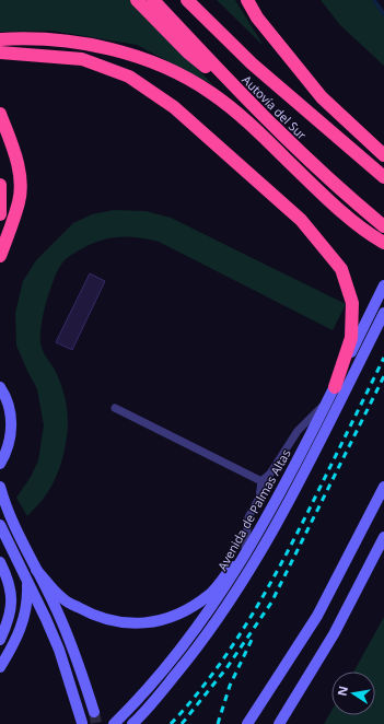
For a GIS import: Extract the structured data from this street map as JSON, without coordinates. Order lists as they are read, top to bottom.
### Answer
{
  "streets": {
    "highway": ["Autovía del Sur"],
    "street": ["Avenida de Palmas Altas"]
  },
  "north": "left"
}
